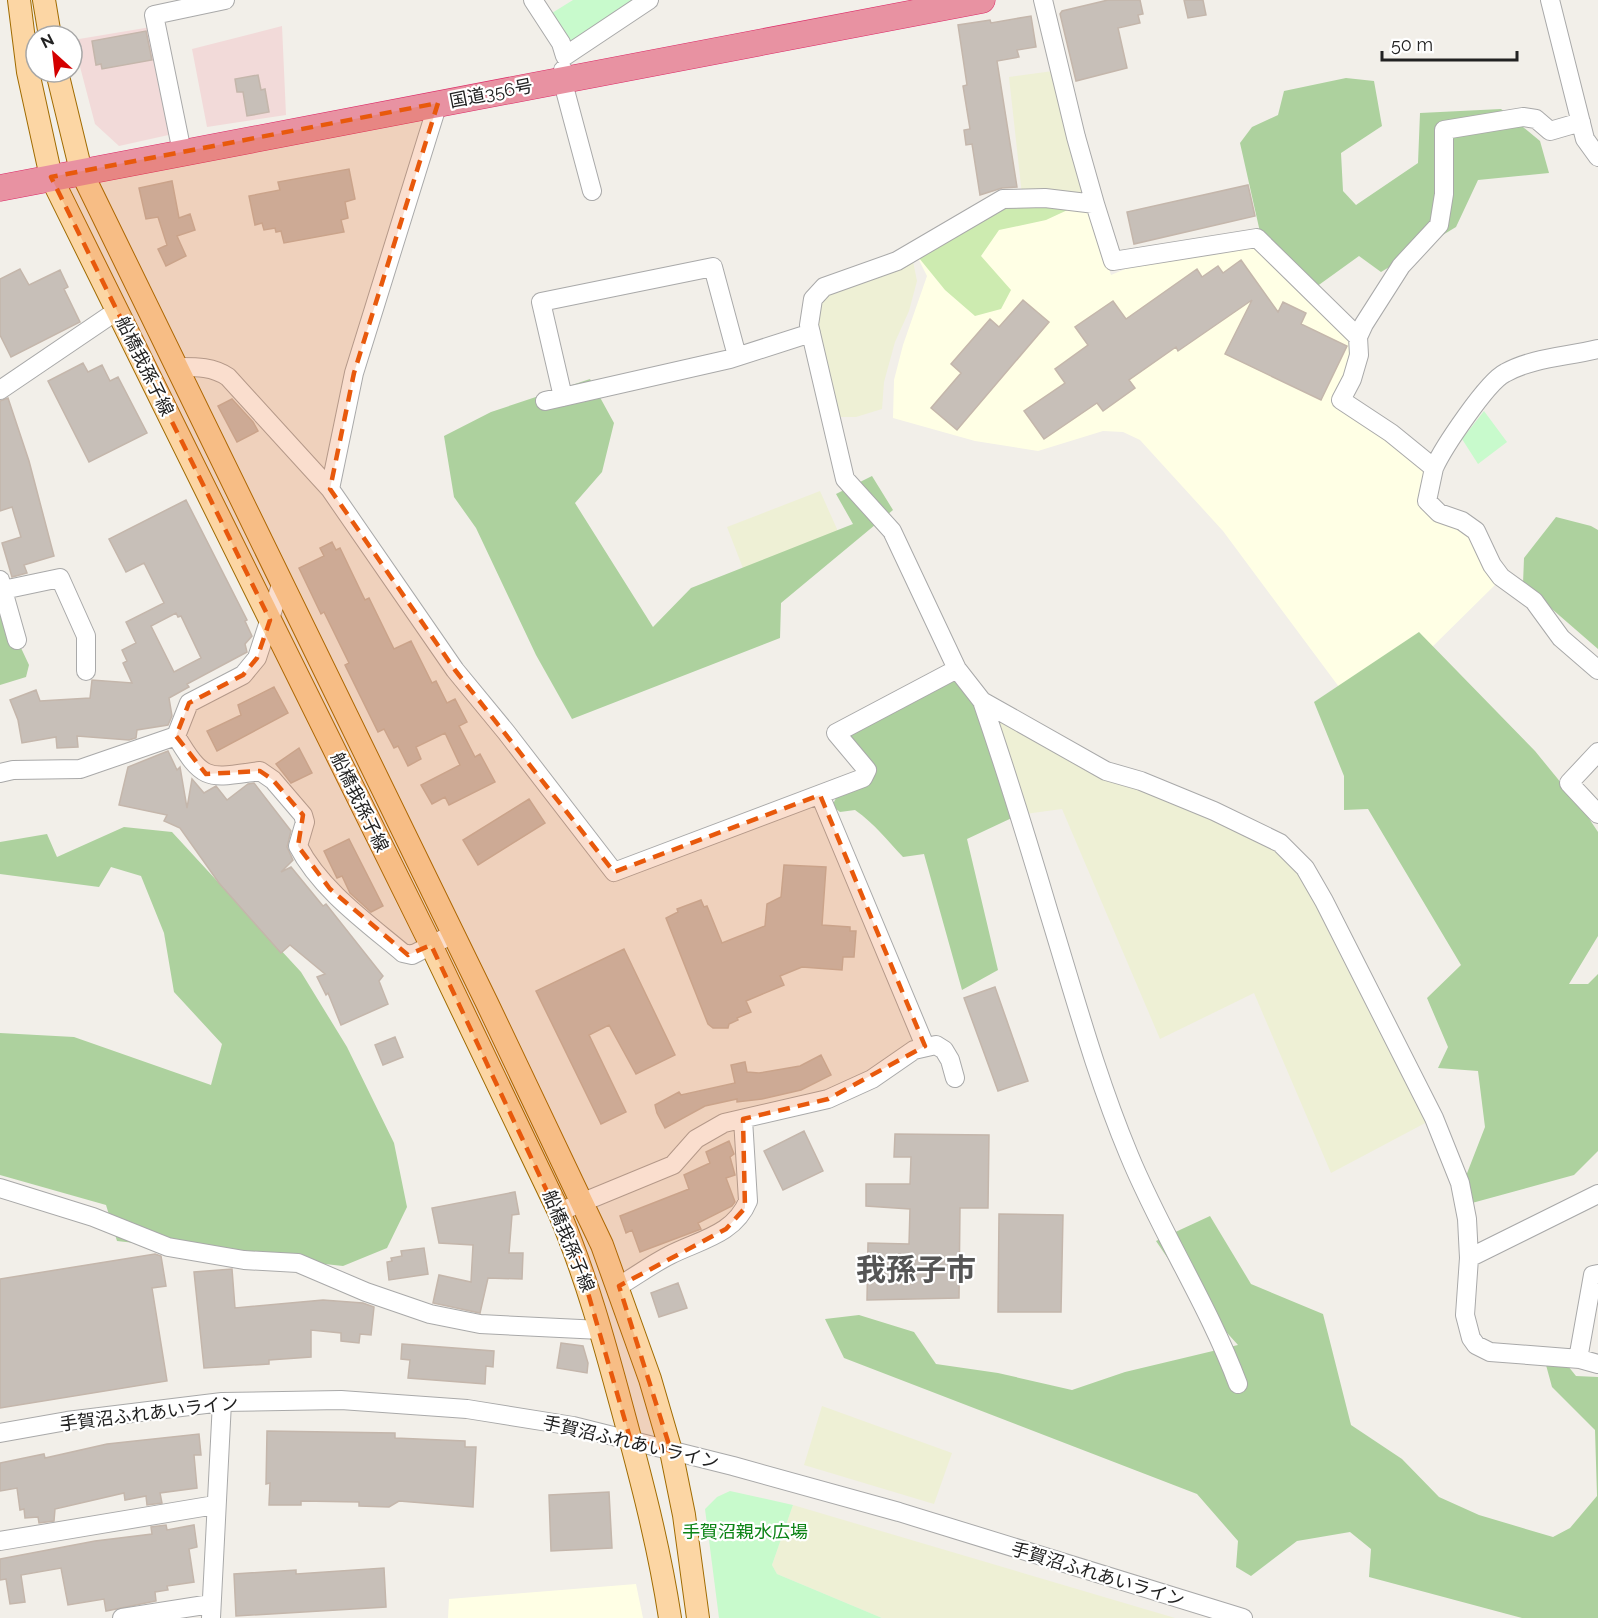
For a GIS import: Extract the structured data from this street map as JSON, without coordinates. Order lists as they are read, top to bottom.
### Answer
{
  "streets": {
    "highway": ["国道356号"],
    "main road": ["船橋我孫子線"],
    "street": ["手賀沼ふれあいライン"]
  },
  "crossings": [
    ["国道356号", "船橋我孫子線"],
    ["船橋我孫子線", "手賀沼ふれあいライン"]
  ],
  "districts": ["我孫子市"],
  "parks": ["手賀沼親水広場"],
  "scale_bar": "50 m",
  "north": "top left"
}
